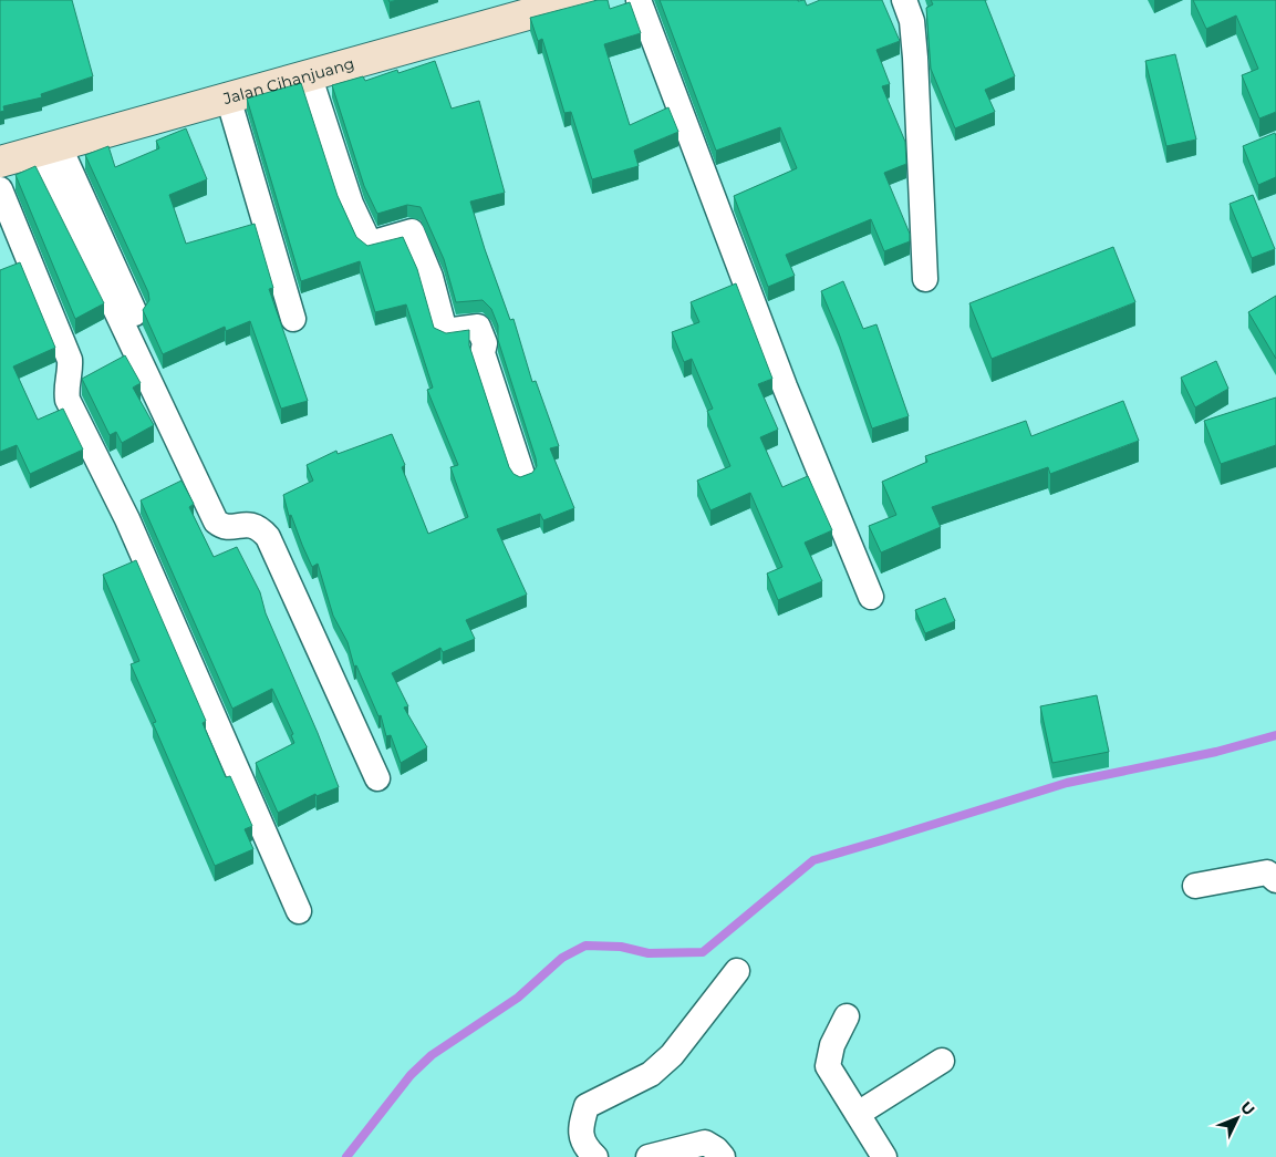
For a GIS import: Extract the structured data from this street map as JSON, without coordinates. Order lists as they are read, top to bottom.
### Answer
{
  "streets": {
    "main road": ["Jalan Cihanjuang"]
  },
  "north": "top right"
}
